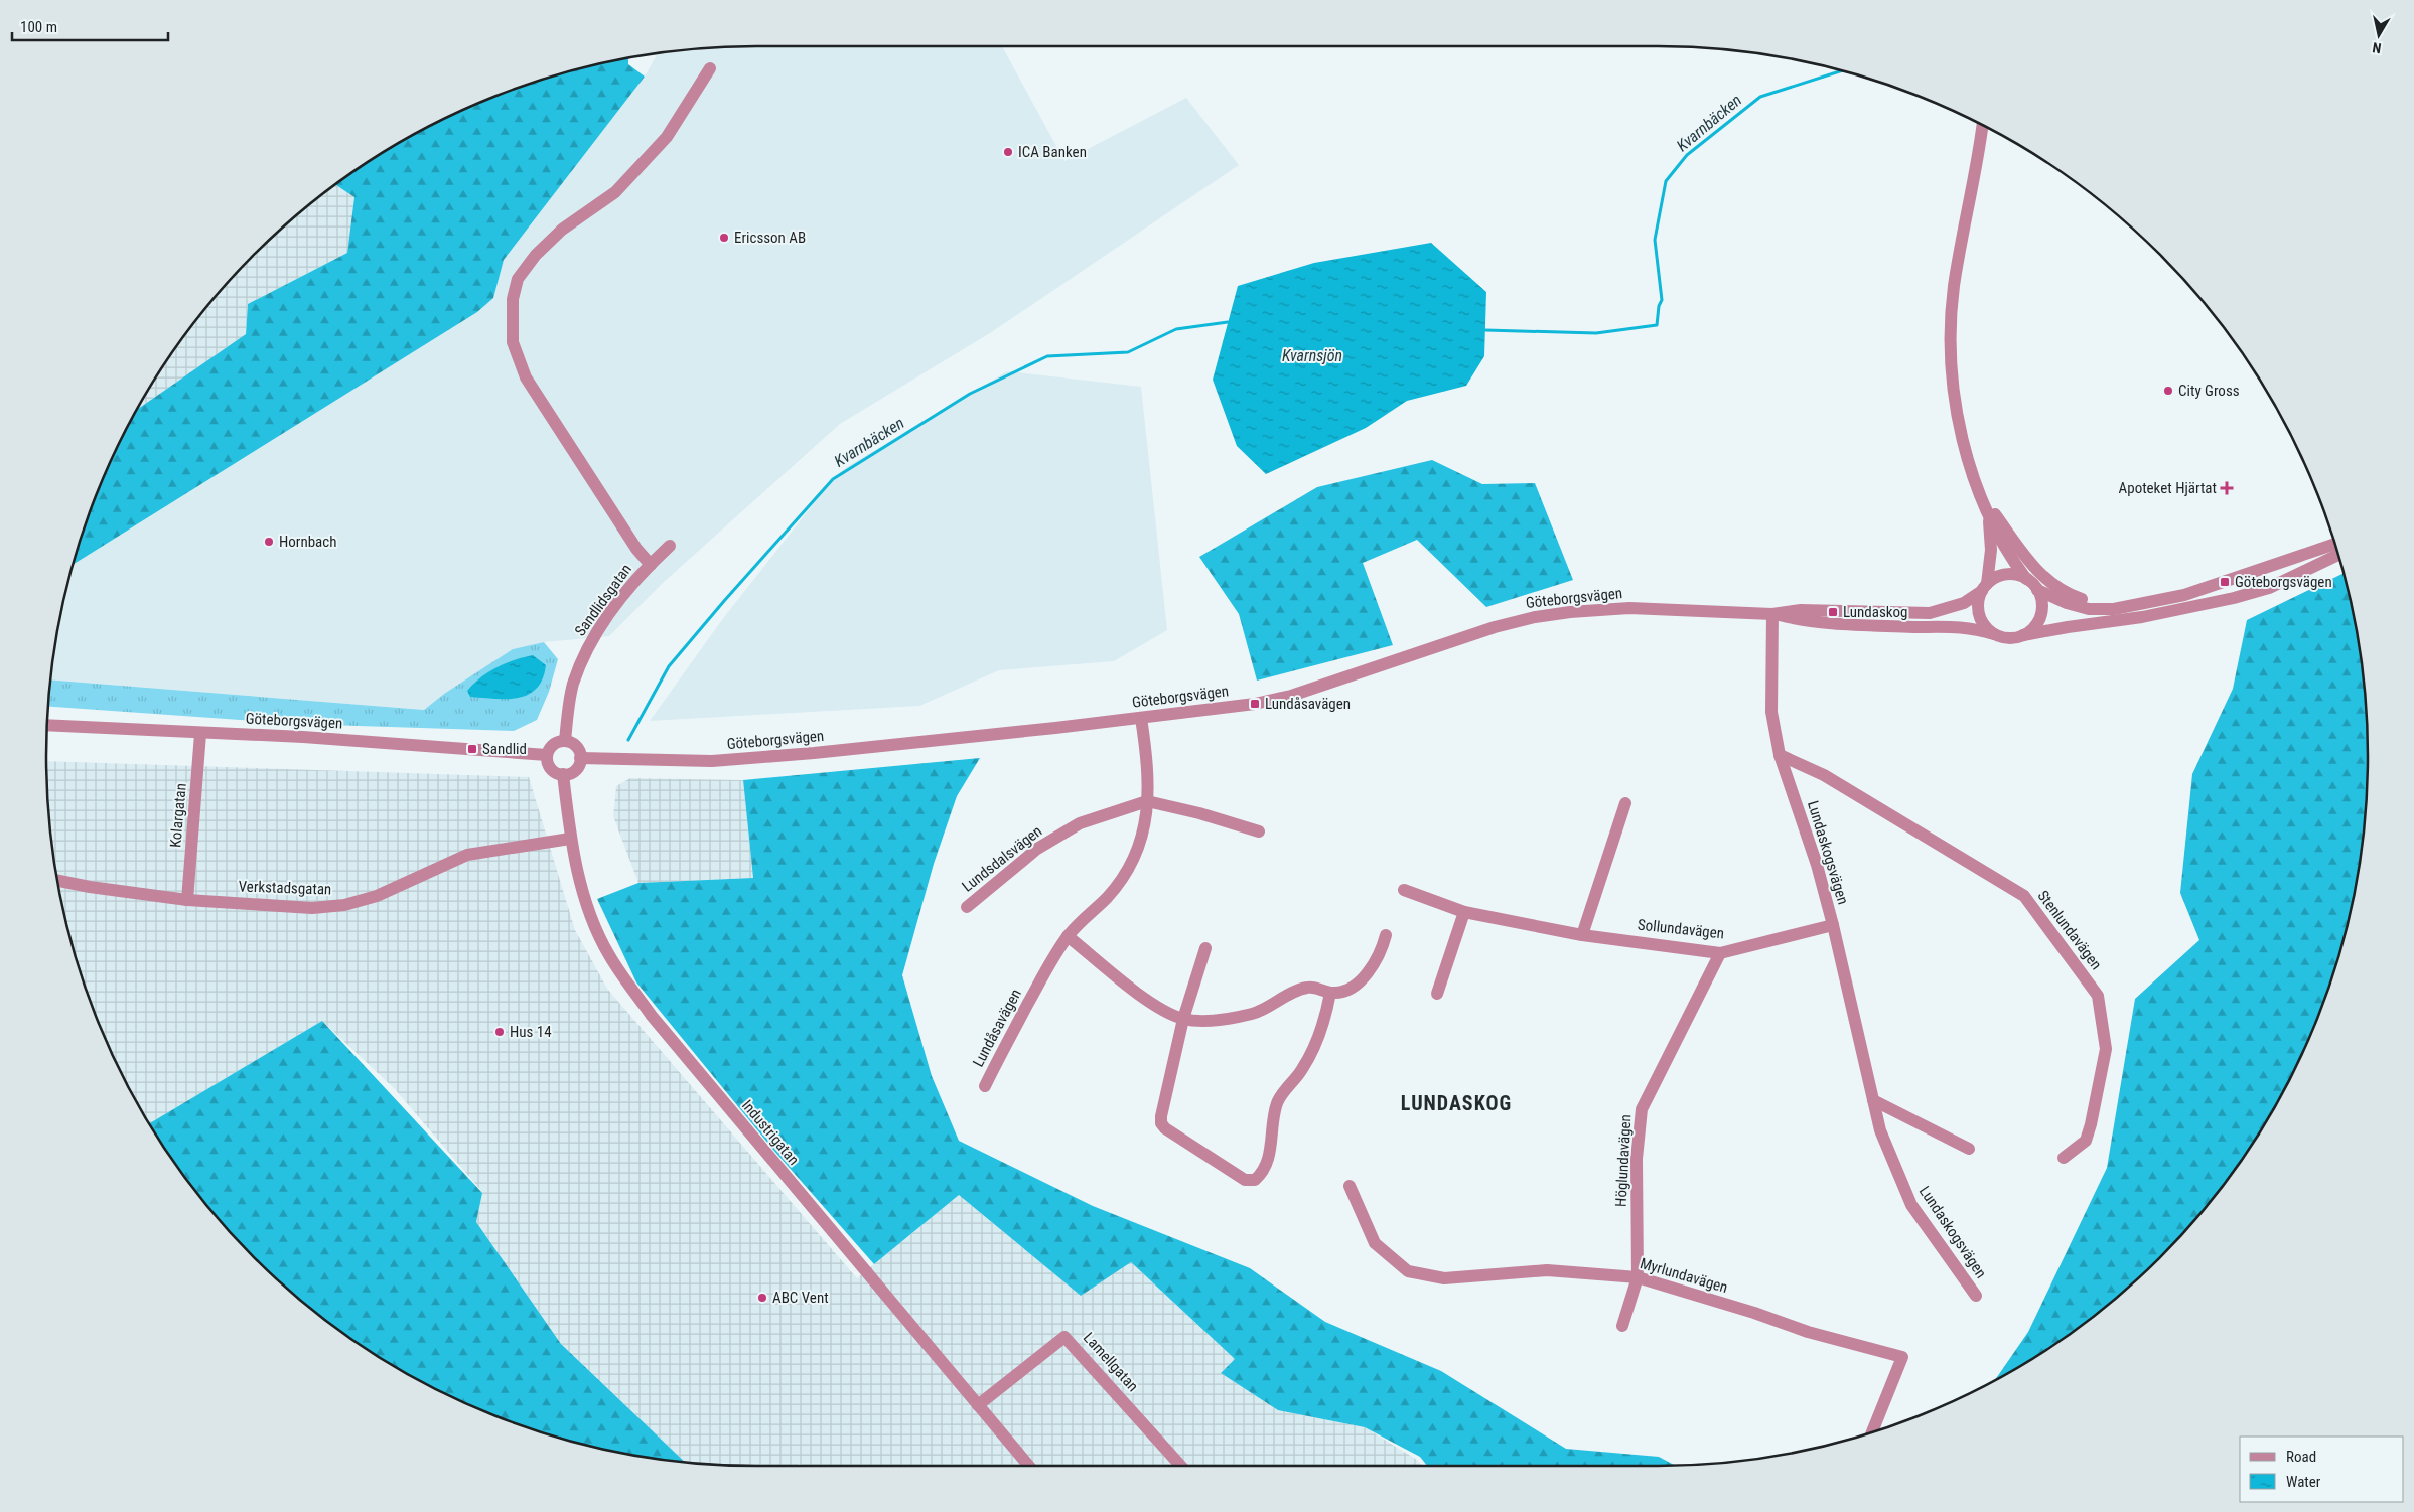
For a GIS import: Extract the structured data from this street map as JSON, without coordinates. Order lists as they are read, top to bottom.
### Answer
{
  "streets": {
    "street": [
      "Göteborgsvägen",
      "Sandlidsgatan",
      "Kolargatan",
      "Lundaskogsvägen",
      "Lundsdalsvägen",
      "Verkstadsgatan",
      "Sollundavägen",
      "Stenlundavägen",
      "Lundåsavägen",
      "Industrigatan",
      "Höglundavägen",
      "Myrlundavägen",
      "Lamellgatan"
    ]
  },
  "crossings": [
    ["Göteborgsvägen", "Sandlidsgatan"],
    ["Göteborgsvägen", "Kolargatan"],
    ["Göteborgsvägen", "Lundaskogsvägen"],
    ["Göteborgsvägen", "Lundåsavägen"],
    ["Göteborgsvägen", "Industrigatan"],
    ["Sandlidsgatan", "Industrigatan"],
    ["Kolargatan", "Verkstadsgatan"],
    ["Lundaskogsvägen", "Sollundavägen"],
    ["Lundaskogsvägen", "Stenlundavägen"],
    ["Lundsdalsvägen", "Lundåsavägen"],
    ["Verkstadsgatan", "Industrigatan"],
    ["Sollundavägen", "Höglundavägen"],
    ["Industrigatan", "Lamellgatan"],
    ["Höglundavägen", "Myrlundavägen"]
  ],
  "districts": ["LUNDASKOG"],
  "water": ["Kvarnbäcken", "Kvarnsjön"],
  "places": {
    "other": [
      "ICA Banken",
      "Ericsson AB",
      "City Gross",
      "Hornbach",
      "Hus 14",
      "ABC Vent"
    ],
    "health": ["Apoteket Hjärtat"],
    "transit": [
      "Göteborgsvägen",
      "Lundaskog",
      "Lundåsavägen",
      "Sandlid"
    ]
  },
  "legend": ["Road", "Water"],
  "scale_bar": "100 m",
  "north": "bottom"
}
